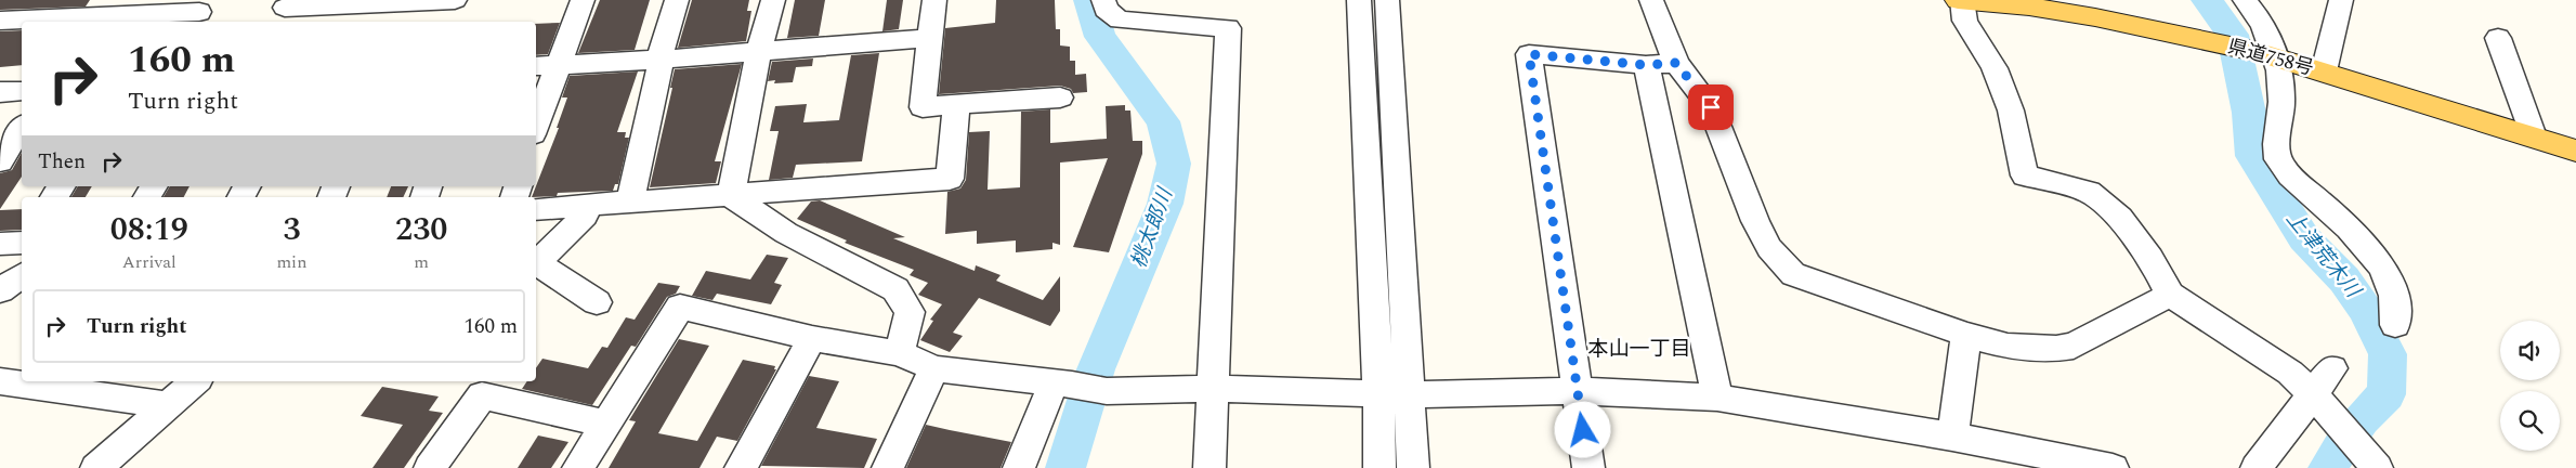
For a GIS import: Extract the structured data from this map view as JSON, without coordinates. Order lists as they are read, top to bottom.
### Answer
{
  "streets": {
    "main road": ["県道758号"]
  },
  "districts": ["本山一丁目"],
  "water": ["桃太郎川", "上津荒木川"],
  "page": {
    "turn": ["160 m", "Turn right"],
    "then": "Then",
    "eta": [
      "08:19",
      "Arrival",
      "3",
      "min",
      "230",
      "m"
    ],
    "list": [
      {
        "name": "Turn right",
        "value": "160 m"
      }
    ]
  }
}
